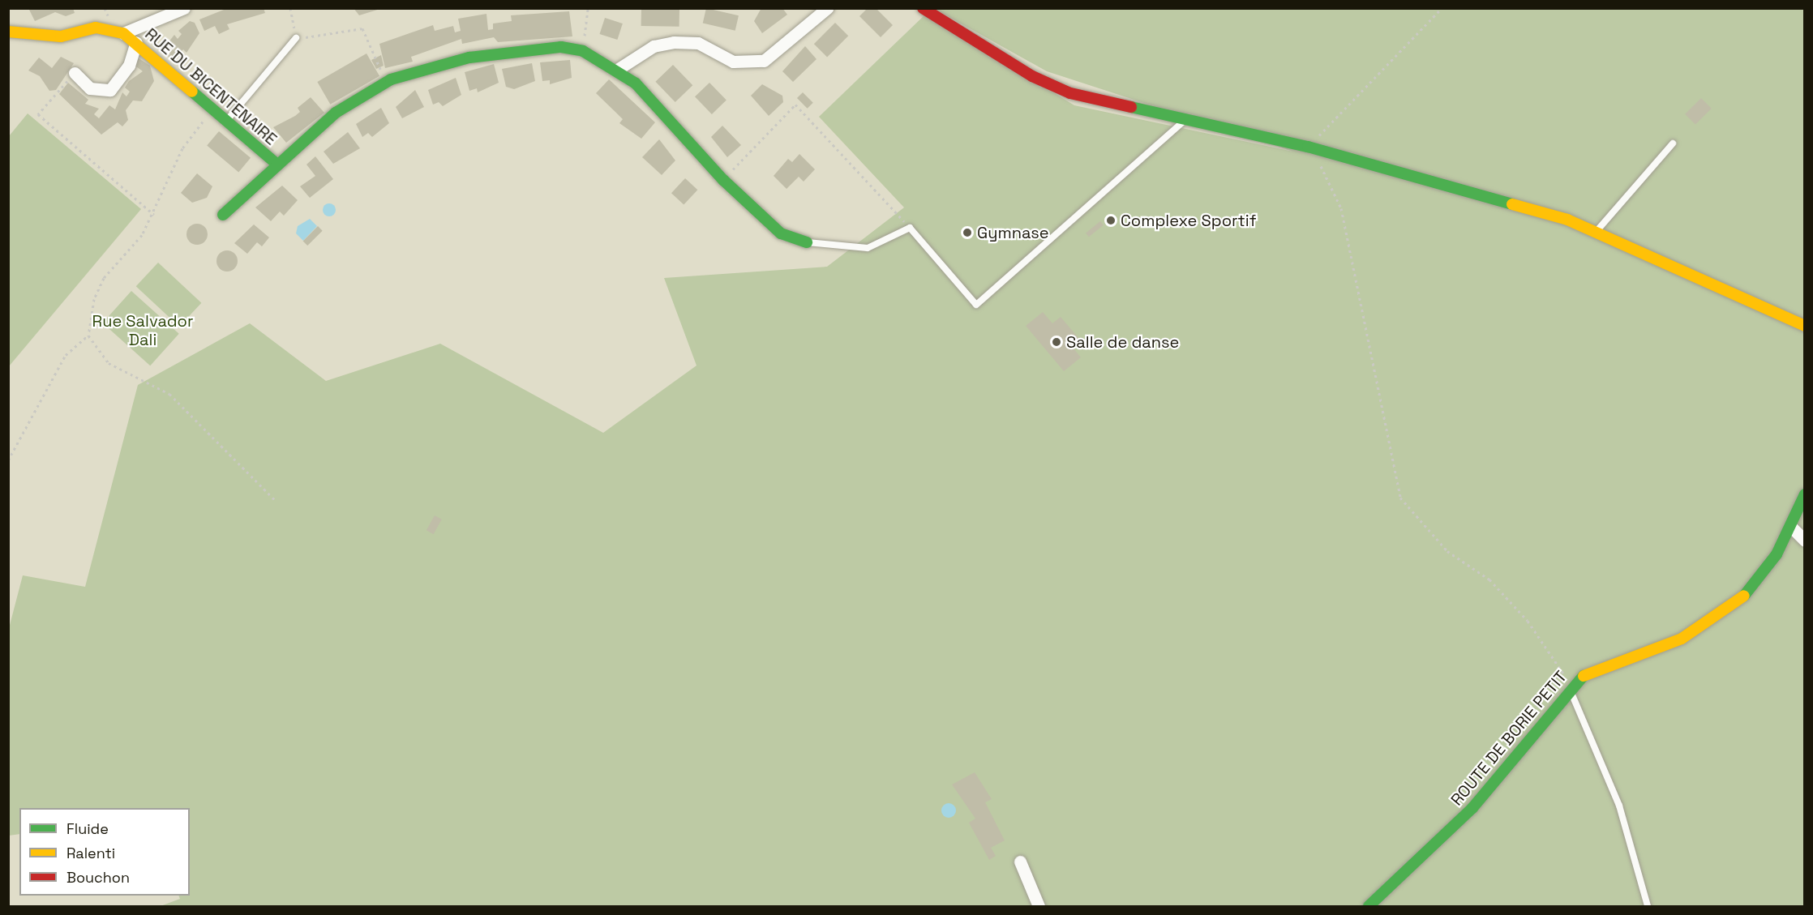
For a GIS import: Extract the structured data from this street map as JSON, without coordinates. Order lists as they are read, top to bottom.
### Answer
{
  "streets": {
    "street": ["RUE DU BICENTENAIRE", "ROUTE DE BORIE PETIT"]
  },
  "parks": ["Rue Salvador Dali"],
  "places": ["Complexe Sportif", "Gymnase", "Salle de danse"],
  "legend": ["Fluide", "Ralenti", "Bouchon"]
}
